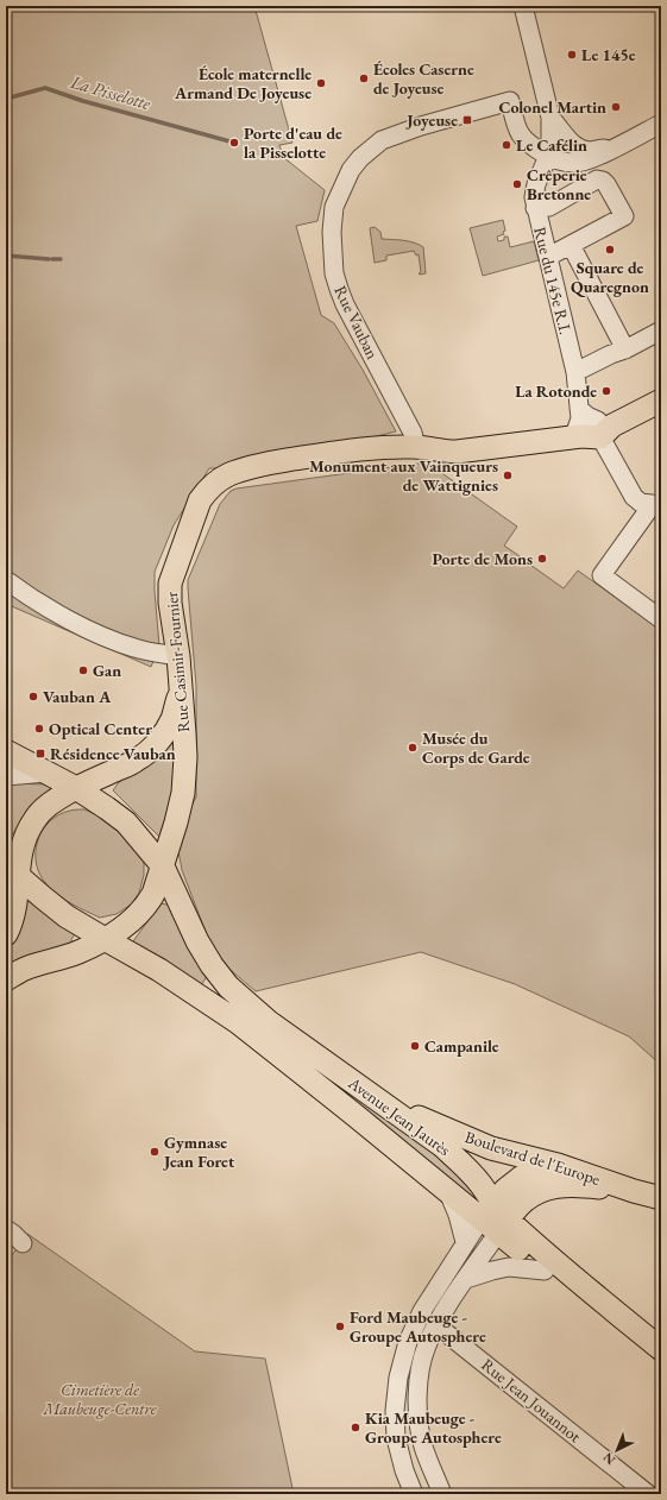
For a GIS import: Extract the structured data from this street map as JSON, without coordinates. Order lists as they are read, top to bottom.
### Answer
{
  "streets": {
    "main road": ["Rue Casimir-Fournier", "Avenue Jean Jaurès", "Boulevard de l'Europe"],
    "street": ["Rue du 145e R.I.", "Rue Vauban", "Rue Jean Jouannot"]
  },
  "crossings": [
    ["Rue du 145e R.I.", "Rue Vauban"],
    ["Rue du 145e R.I.", "Rue Casimir-Fournier"],
    ["Rue Vauban", "Rue Casimir-Fournier"],
    ["Rue Casimir-Fournier", "Avenue Jean Jaurès"],
    ["Avenue Jean Jaurès", "Boulevard de l'Europe"]
  ],
  "water": ["La Pisselotte"],
  "parks": ["Cimetière de Maubeuge-Centre"],
  "places": {
    "other": [
      "Le 145e",
      "Écoles Caserne de Joyeuse",
      "École maternelle Armand De Joyeuse",
      "Colonel Martin",
      "Porte d'eau de la Pisselotte",
      "Le Cafélin",
      "Crêperie Bretonne",
      "Square de Quaregnon",
      "La Rotonde",
      "Monument aux Vainqueurs de Wattignies",
      "Porte de Mons",
      "Gan",
      "Vauban A",
      "Optical Center",
      "Musée du Corps de Garde",
      "Campanile",
      "Gymnase Jean Foret",
      "Ford Maubeuge - Groupe Autosphere",
      "Kia Maubeuge - Groupe Autosphere"
    ],
    "transit": ["Joyeuse", "Résidence Vauban"]
  },
  "north": "bottom left"
}
